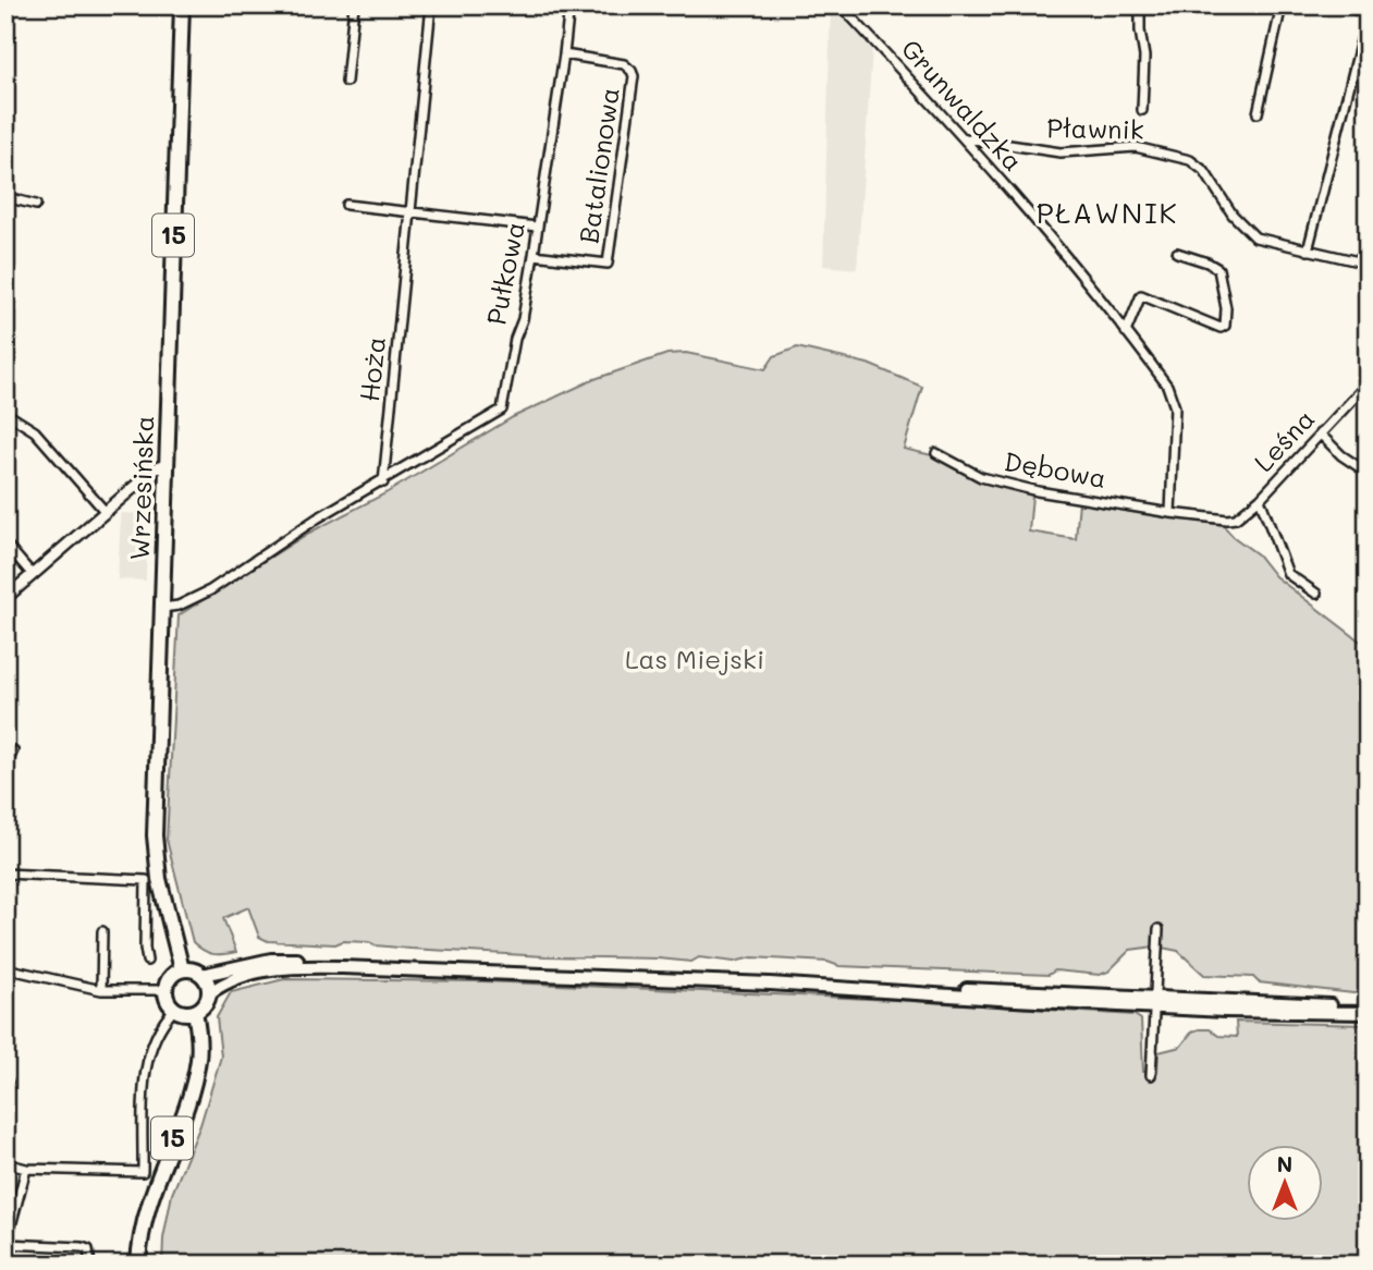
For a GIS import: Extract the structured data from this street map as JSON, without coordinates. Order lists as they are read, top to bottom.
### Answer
{
  "streets": {
    "main road": ["15", "Wrzesińska"],
    "street": [
      "Grunwaldzka",
      "Pławnik",
      "Batalionowa",
      "Pułkowa",
      "Hoża",
      "Leśna",
      "Dębowa"
    ]
  },
  "crossings": [
    ["Grunwaldzka", "Pławnik"],
    ["Grunwaldzka", "Dębowa"],
    ["Batalionowa", "Pułkowa"],
    ["15", "Wrzesińska"],
    ["Pułkowa", "Hoża"],
    ["Leśna", "Dębowa"]
  ],
  "districts": ["PŁAWNIK"],
  "parks": ["Las Miejski"],
  "north": "top"
}
